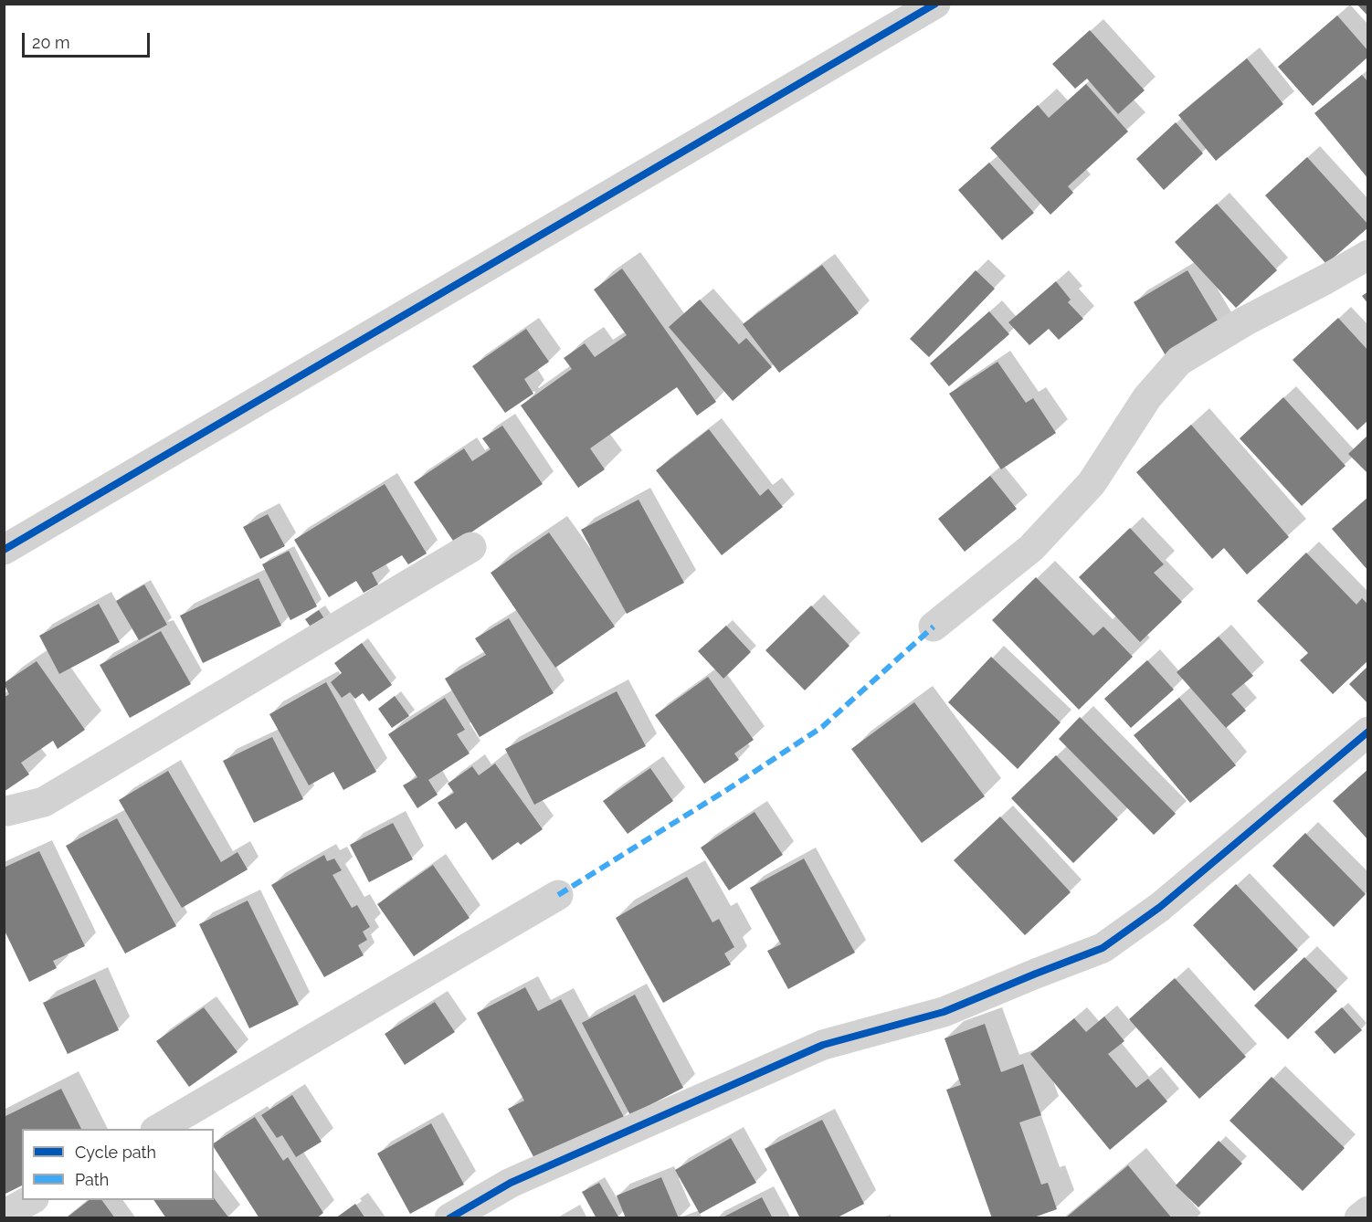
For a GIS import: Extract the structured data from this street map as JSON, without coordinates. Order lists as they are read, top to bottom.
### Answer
{
  "legend": ["Cycle path", "Path"],
  "scale_bar": "20 m"
}
